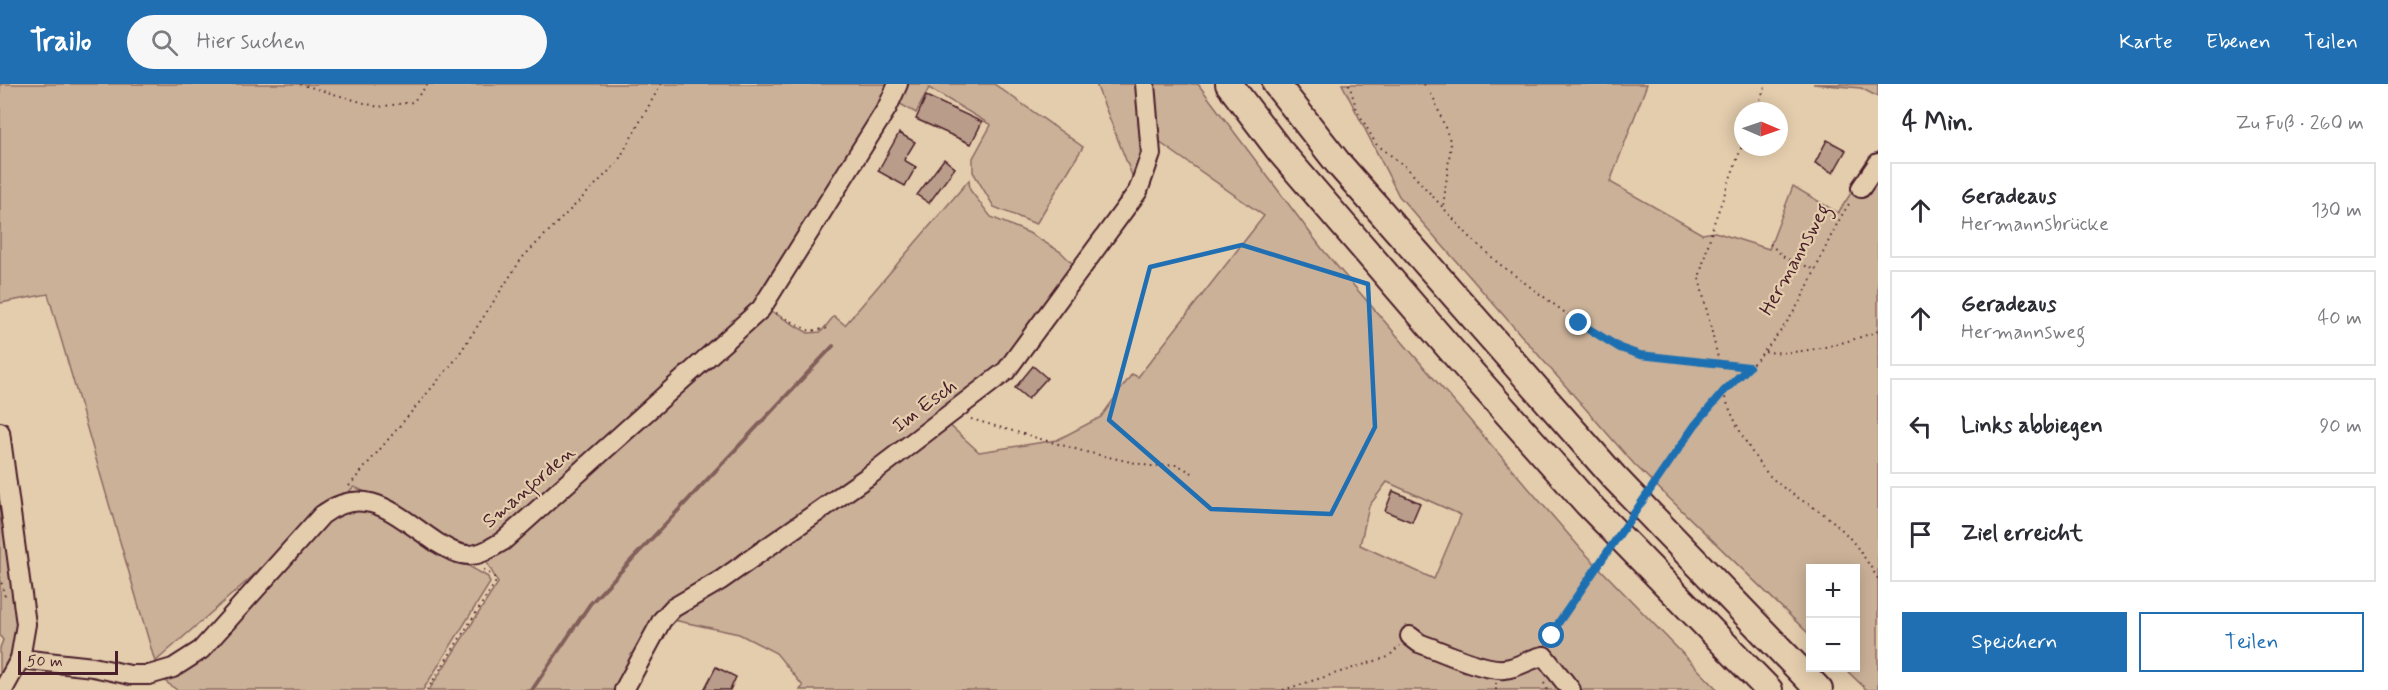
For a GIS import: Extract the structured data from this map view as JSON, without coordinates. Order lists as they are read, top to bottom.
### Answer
{
  "streets": {
    "street": ["Im Esch", "Smanforden"],
    "path": ["Hermannsweg"]
  },
  "scale_bar": "50 m",
  "north": "right",
  "page": {
    "header": "Trailo",
    "search": "Hier suchen",
    "nav": ["Karte", "Ebenen", "Teilen"],
    "heading": ["4 Min.", "Zu Fuß · 260 m"],
    "list": [
      ["Geradeaus", "Hermannsbrücke", "130 m"],
      ["Geradeaus", "Hermannsweg", "40 m"],
      ["Links abbiegen", "90 m"],
      "Ziel erreicht"
    ],
    "map_buttons": ["+", "−"],
    "buttons": ["Speichern", "Teilen"],
    "scale": "50 m"
  }
}
